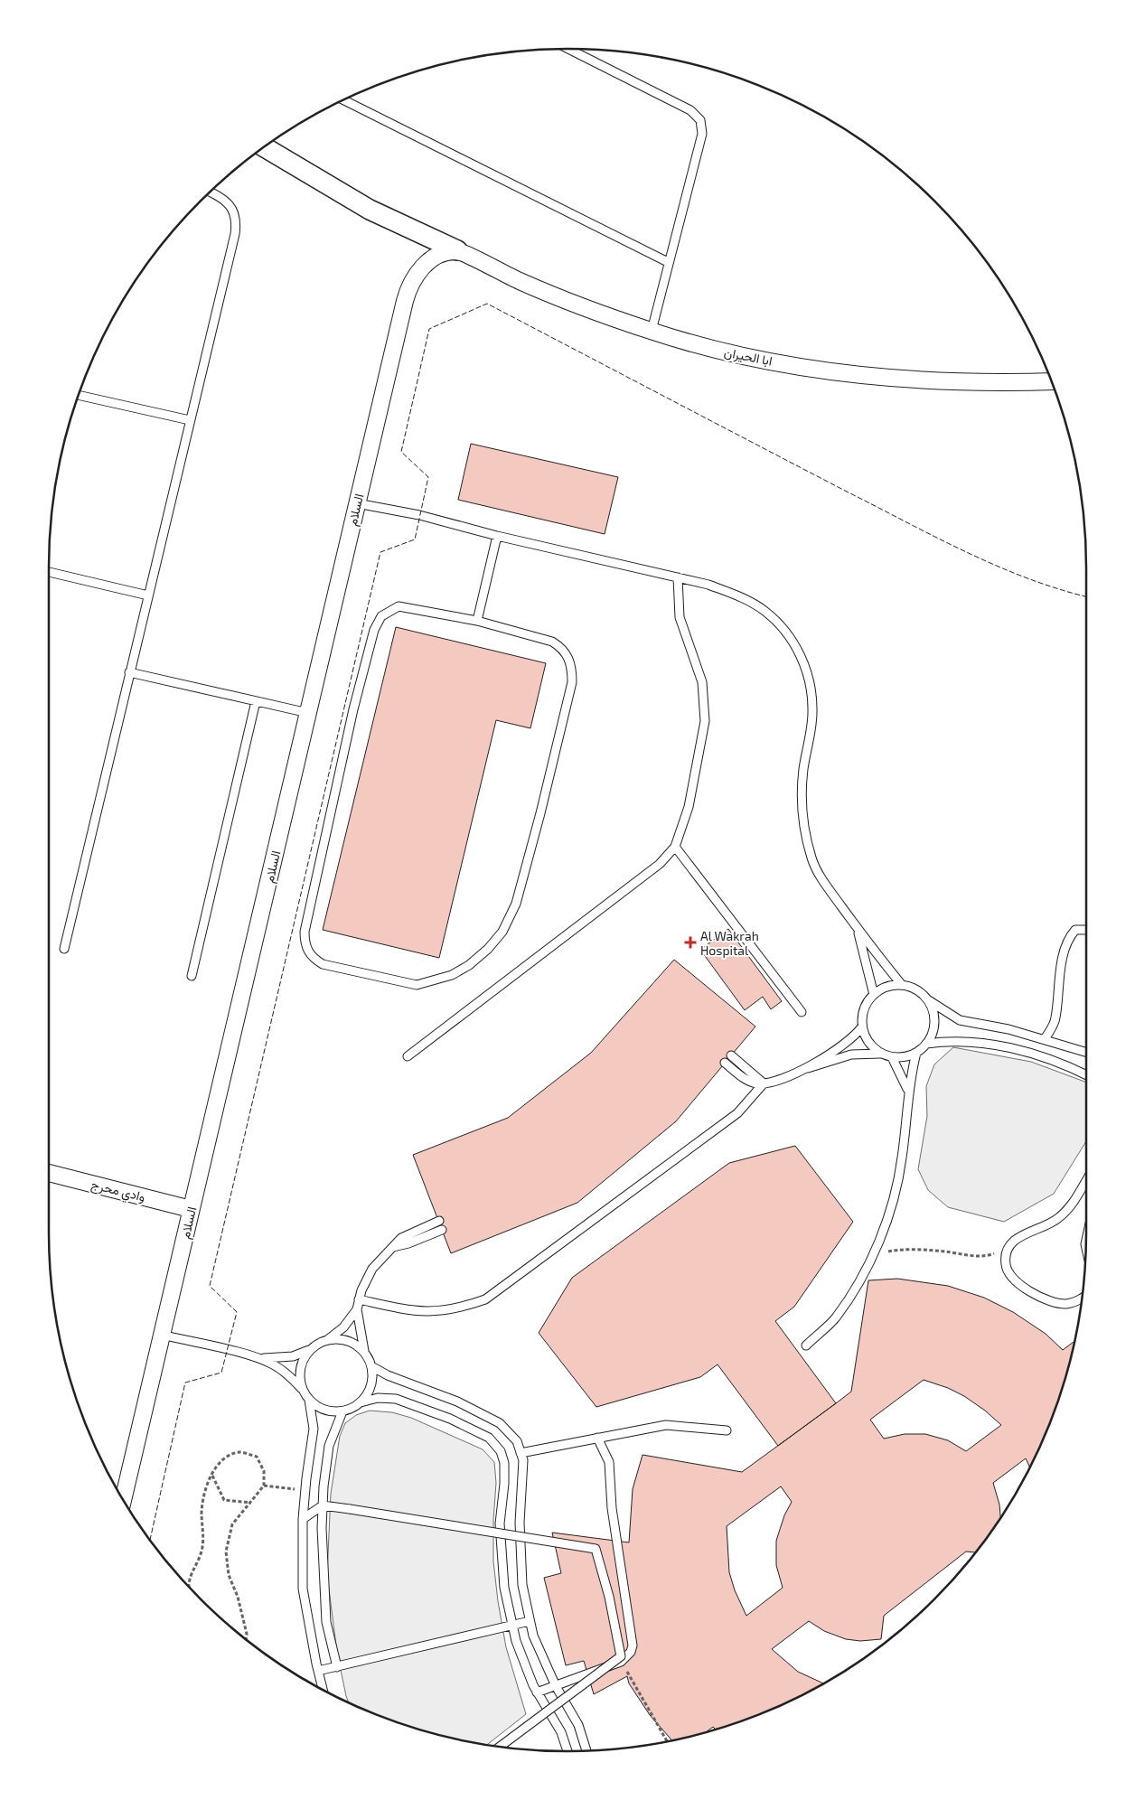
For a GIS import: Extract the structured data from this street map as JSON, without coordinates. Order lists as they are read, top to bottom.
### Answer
{
  "streets": {
    "street": ["ابا الحيران", "السلام", "وادي محرج"]
  },
  "crossings": [
    ["ابا الحيران", "السلام"],
    ["السلام", "وادي محرج"]
  ],
  "places": {
    "health": ["Al Wakrah Hospital"]
  }
}
